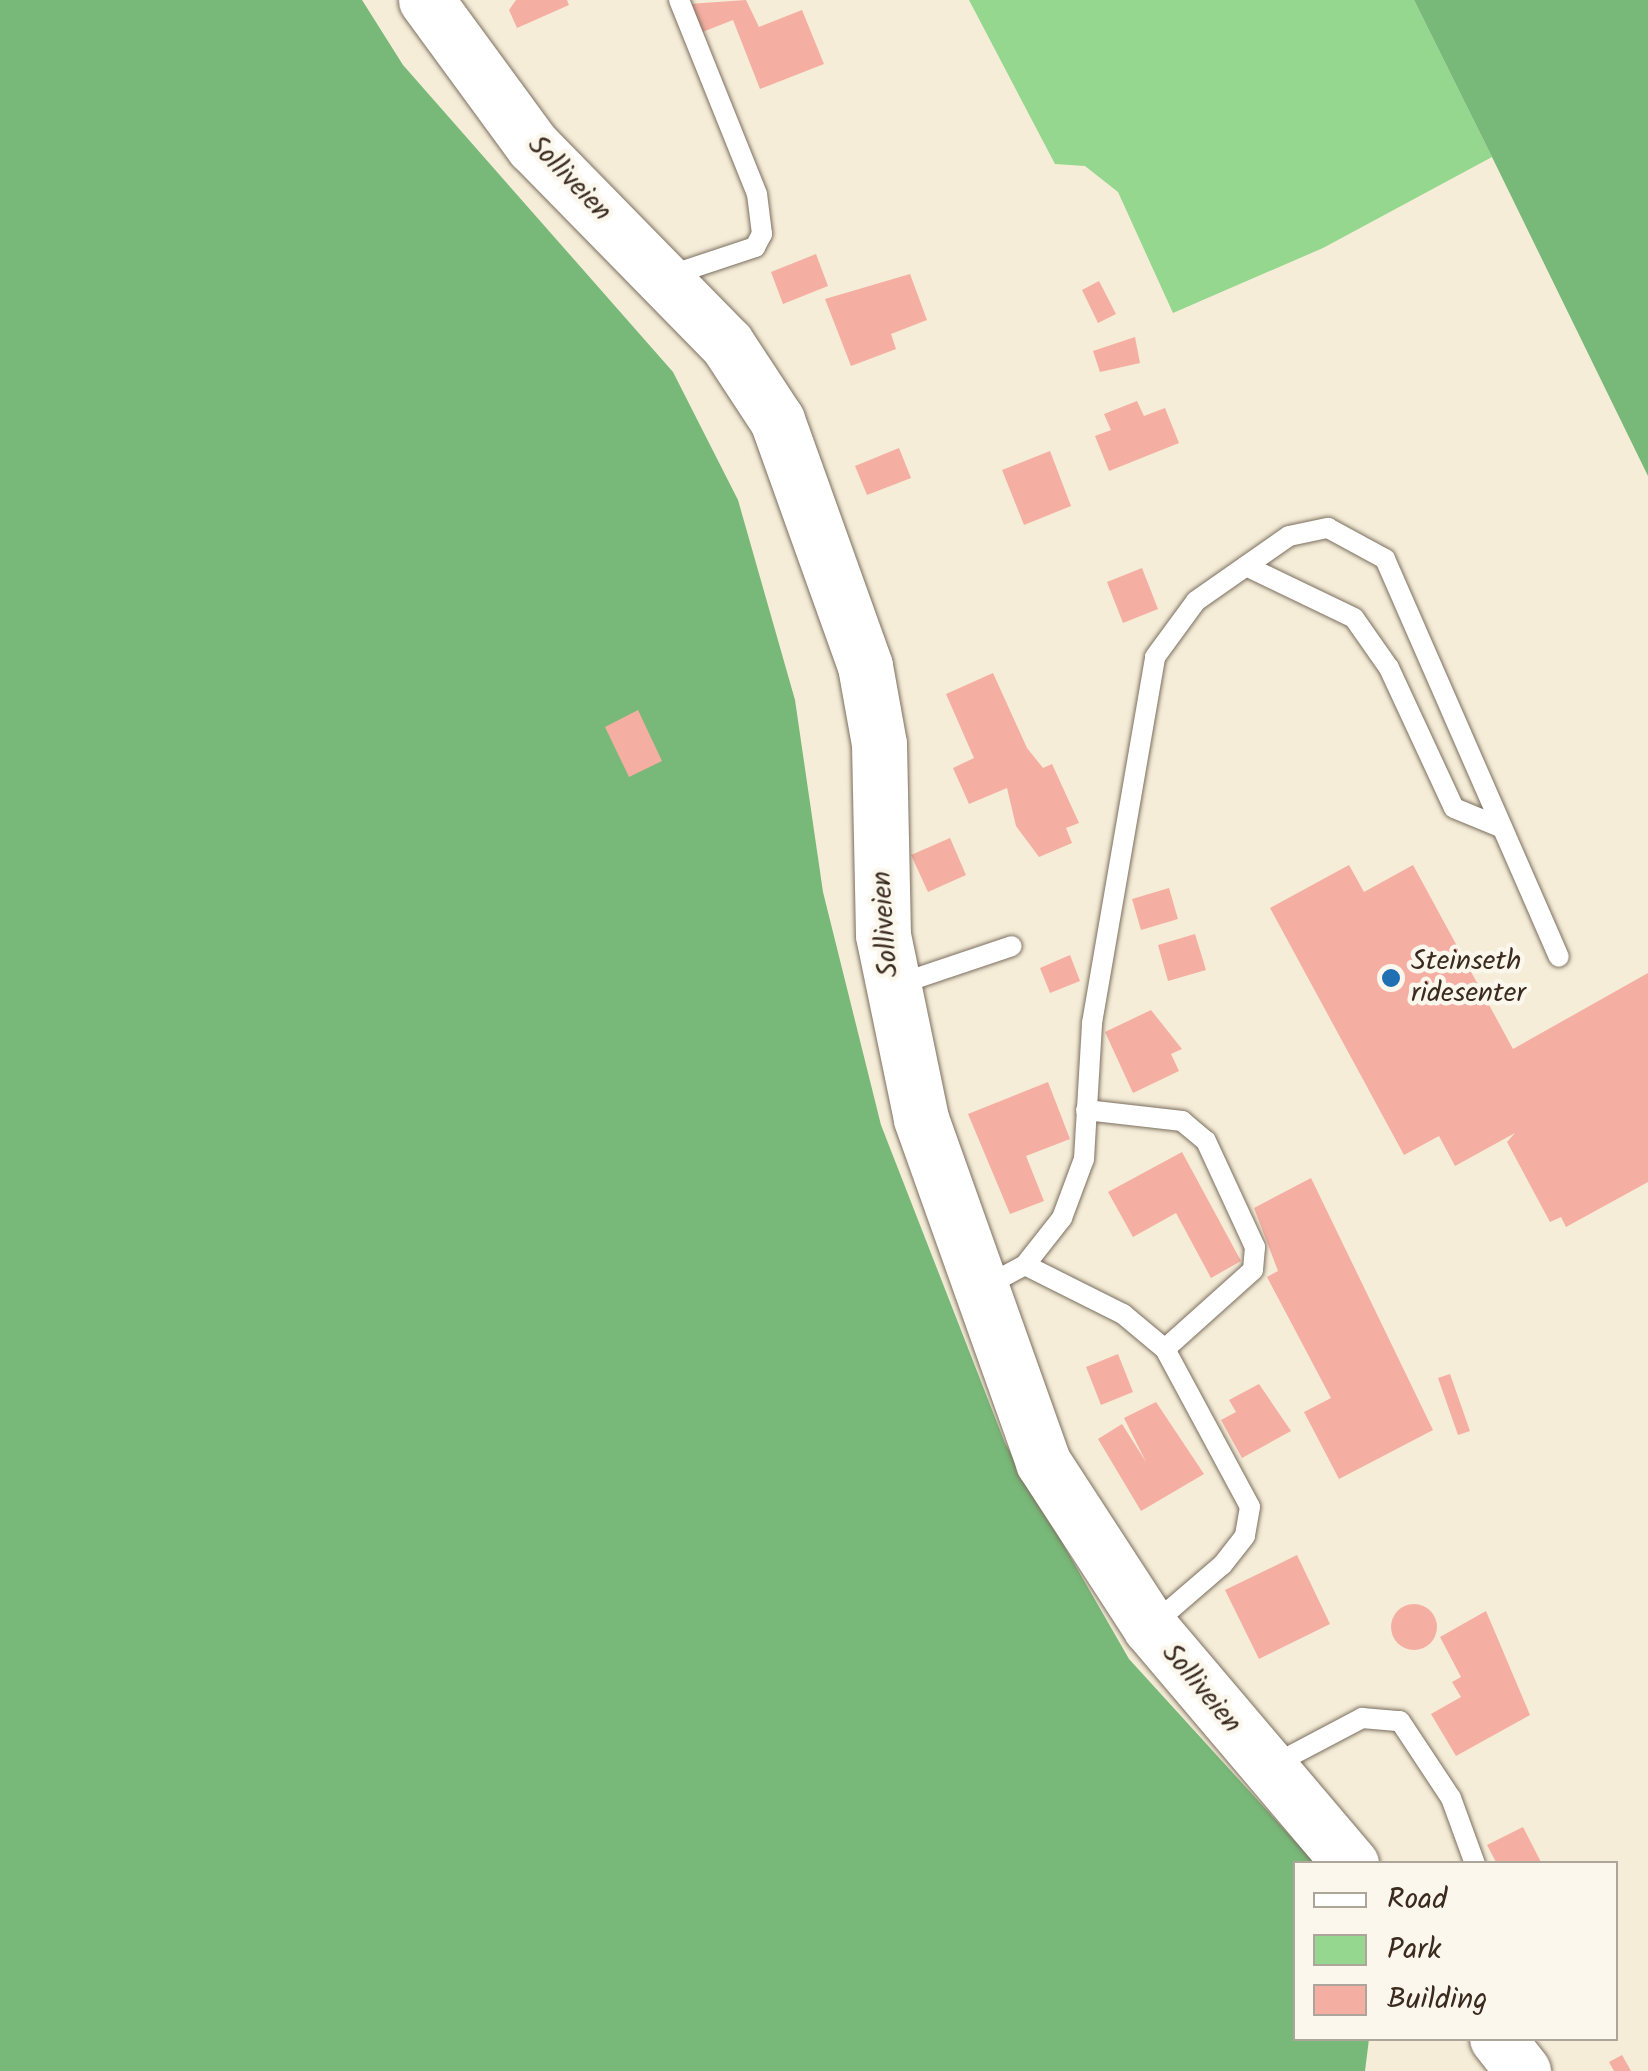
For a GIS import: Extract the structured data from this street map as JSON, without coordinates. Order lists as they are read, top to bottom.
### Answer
{
  "streets": {
    "street": ["Solliveien"]
  },
  "places": ["Steinseth ridesenter"],
  "legend": ["Road", "Park", "Building"]
}
